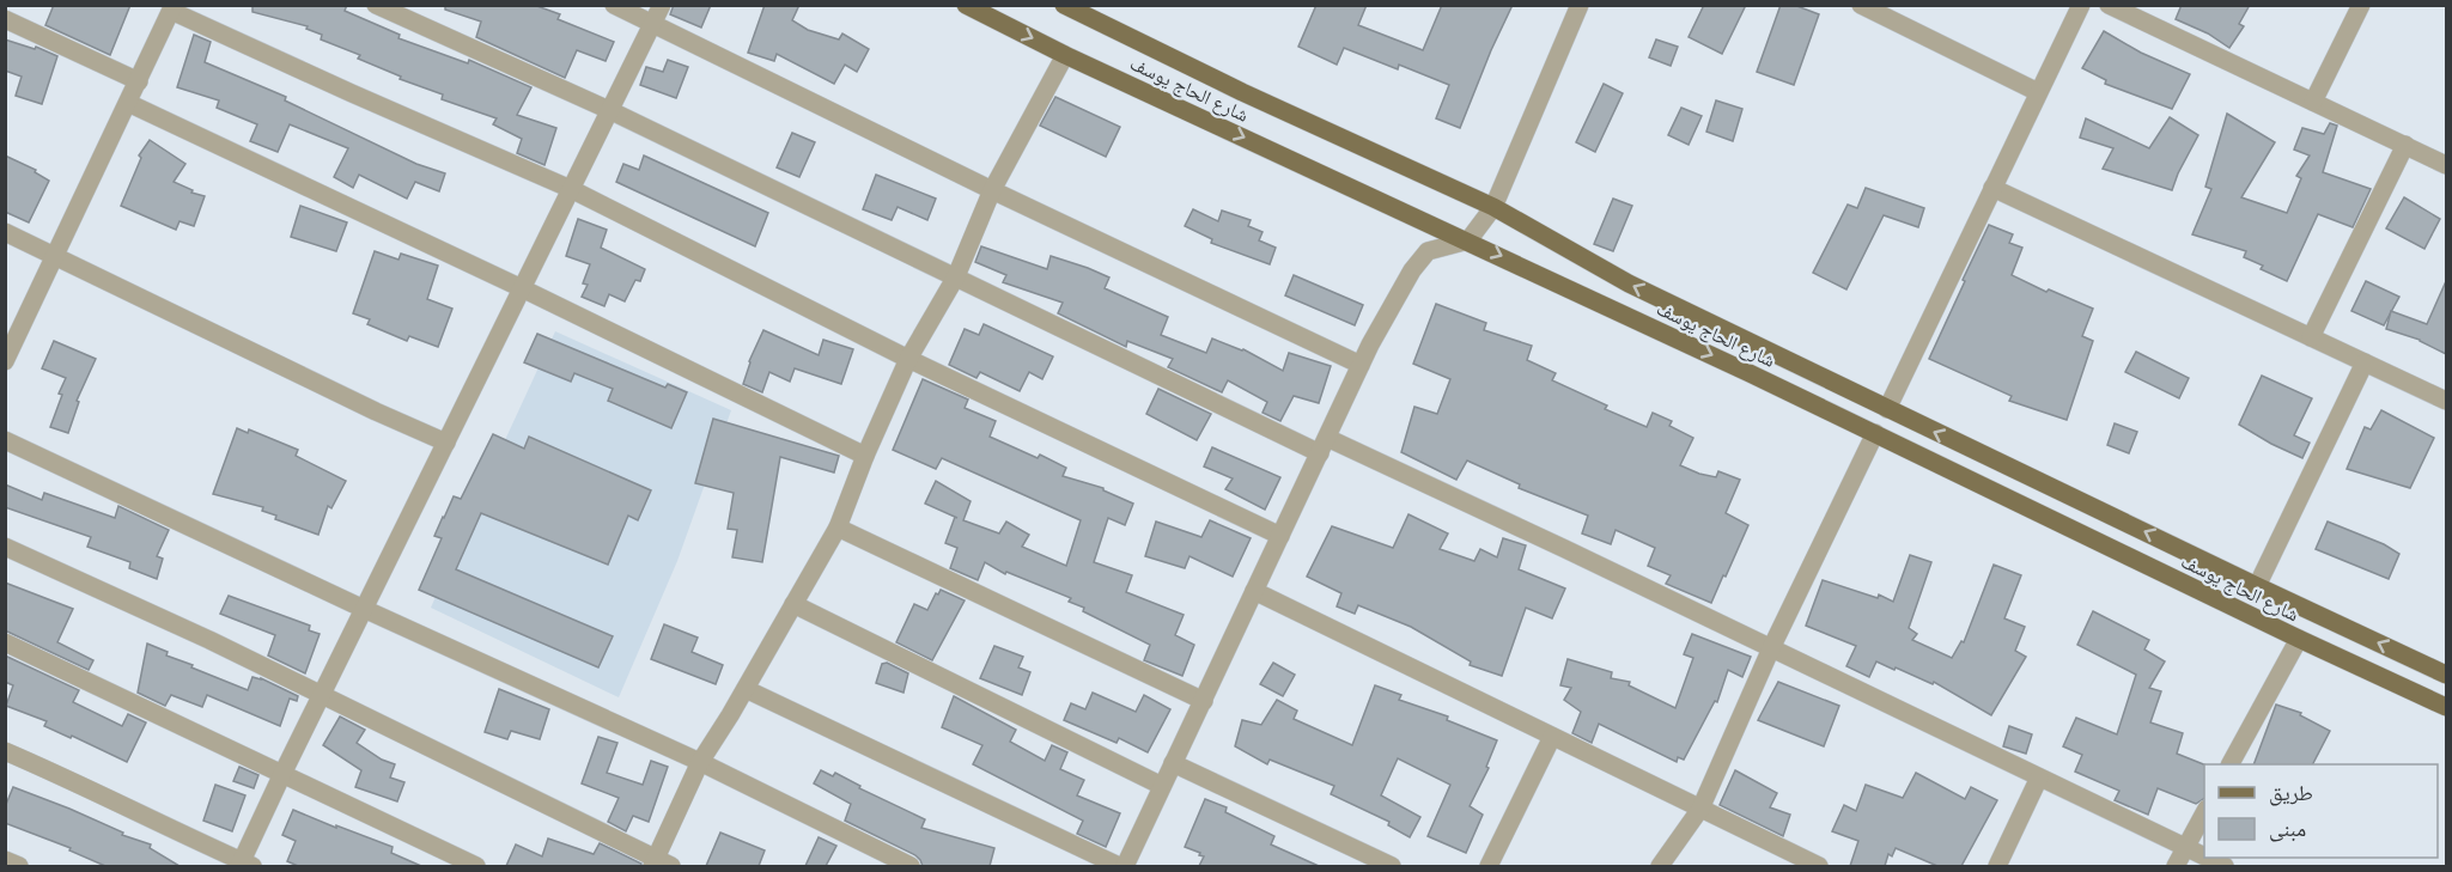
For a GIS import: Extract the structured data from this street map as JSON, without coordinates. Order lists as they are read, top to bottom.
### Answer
{
  "streets": {
    "main road": ["شارع الحاج يوسف"]
  },
  "legend": ["طريق", "مبنى"]
}
